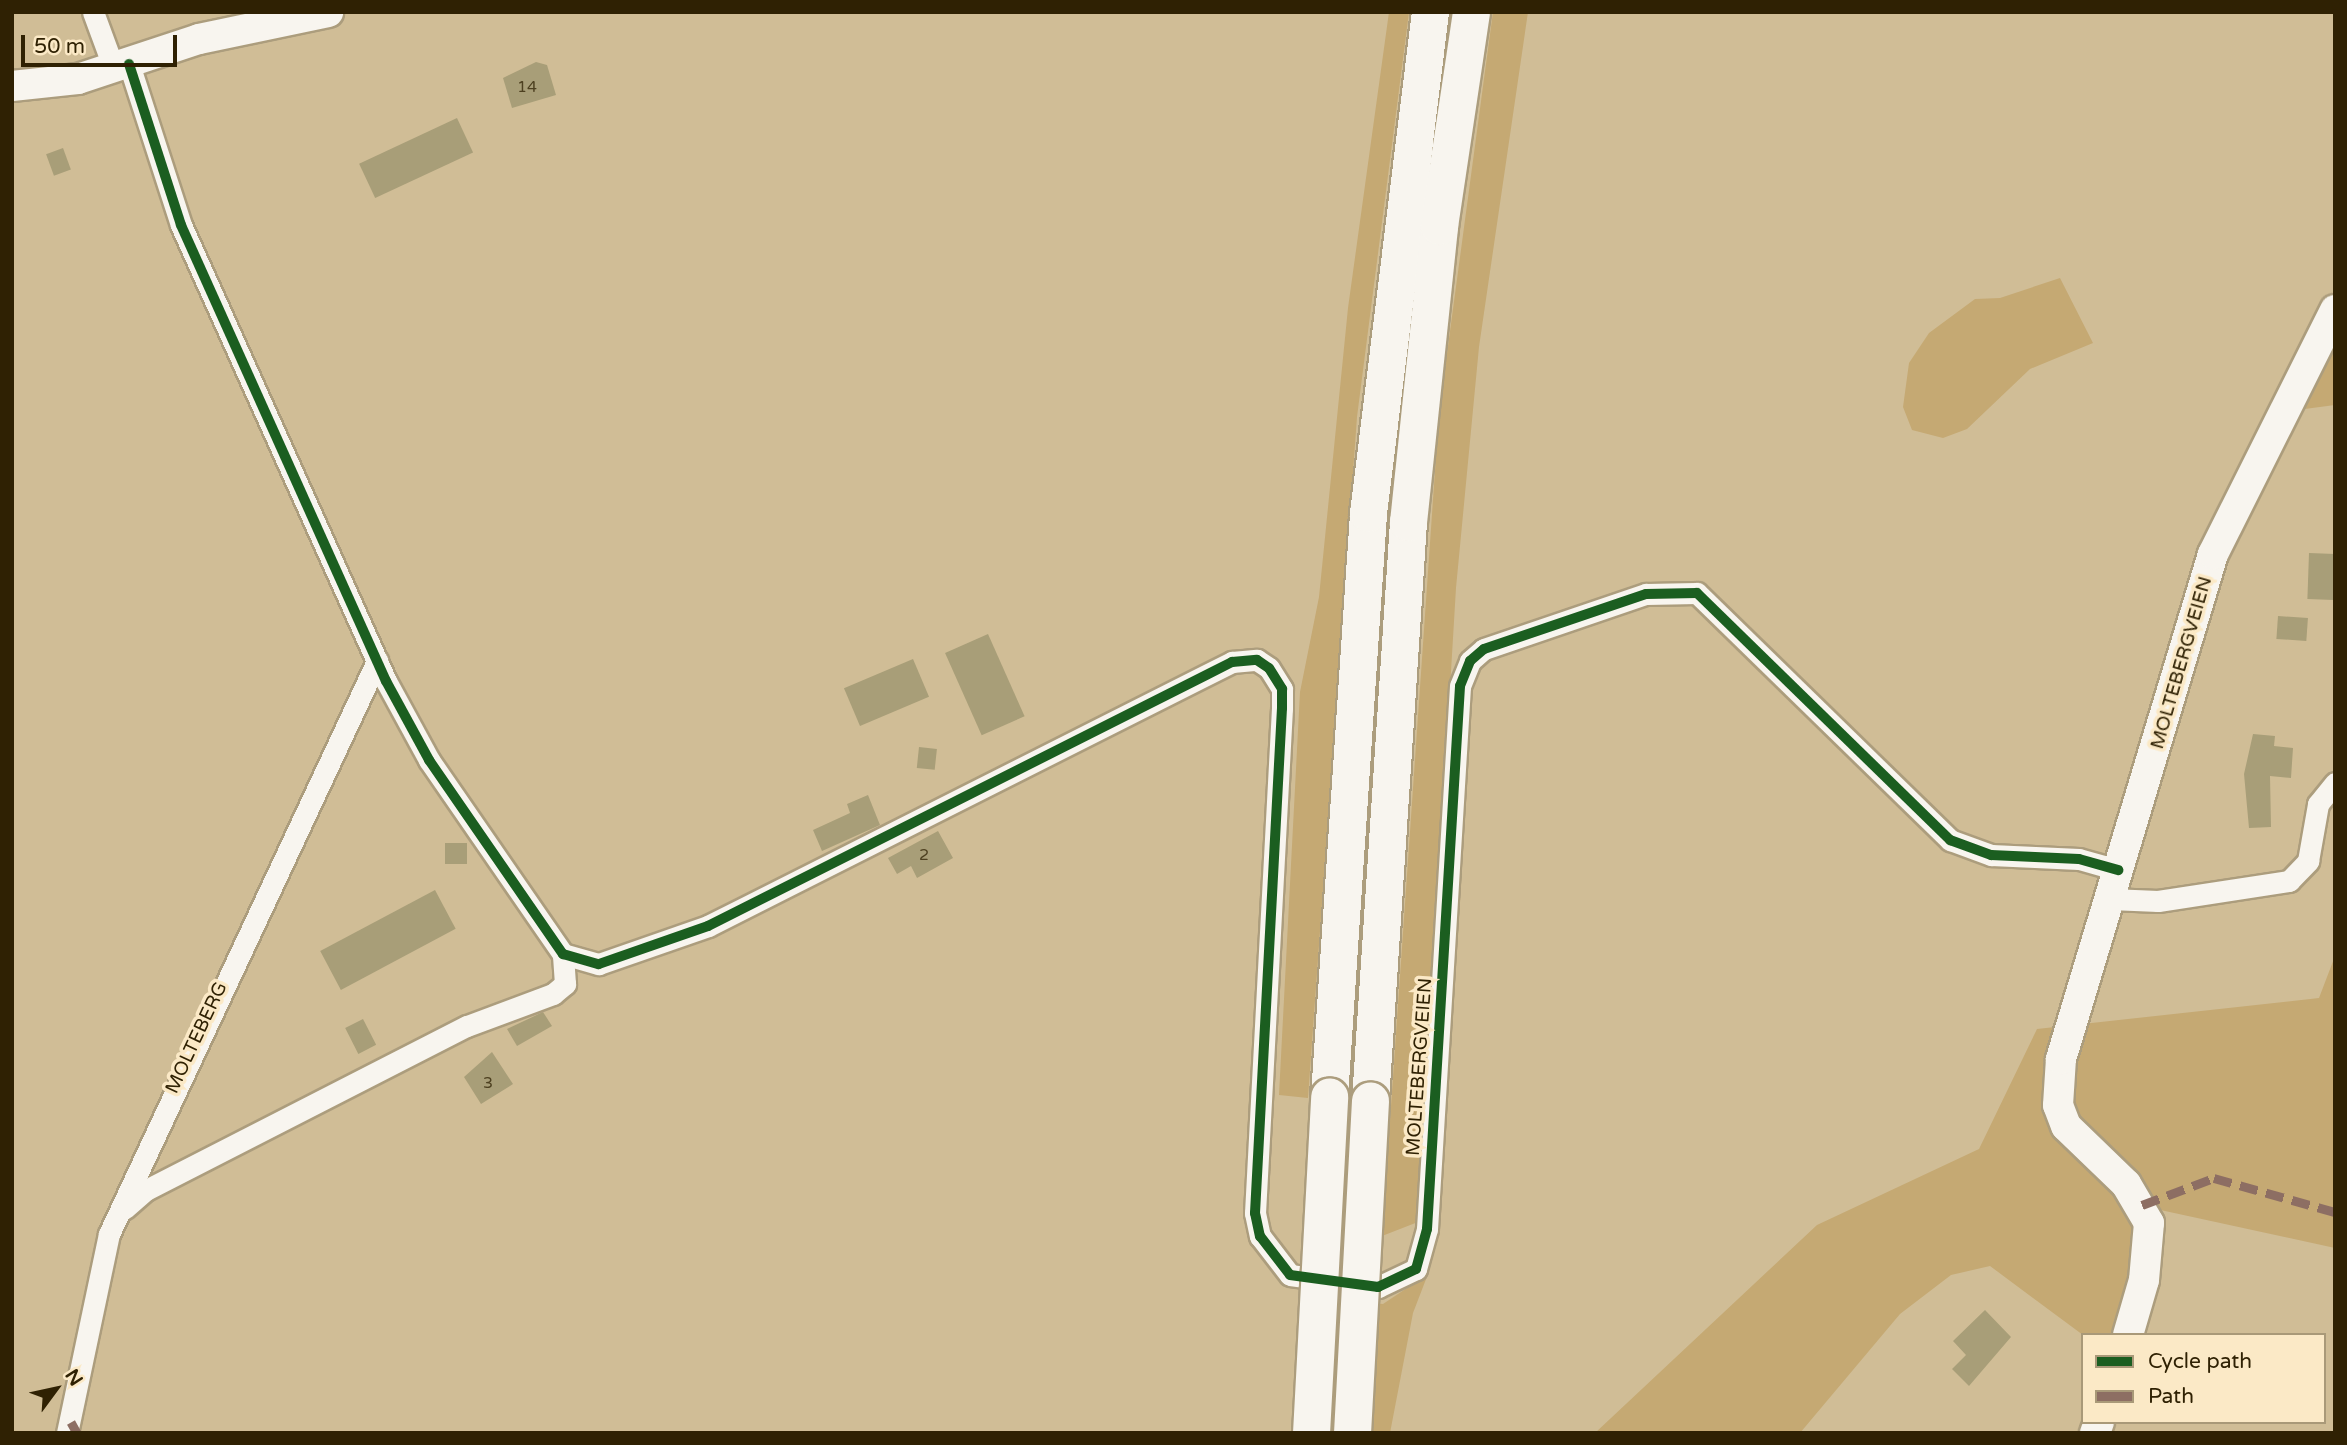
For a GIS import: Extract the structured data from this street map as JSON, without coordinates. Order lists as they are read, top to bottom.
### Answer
{
  "streets": {
    "main road": ["MOLTEBERGVEIEN"],
    "street": ["MOLTEBERG"]
  },
  "house_numbers": ["14", "2", "3"],
  "legend": ["Cycle path", "Path"],
  "scale_bar": "50 m",
  "north": "top right"
}
